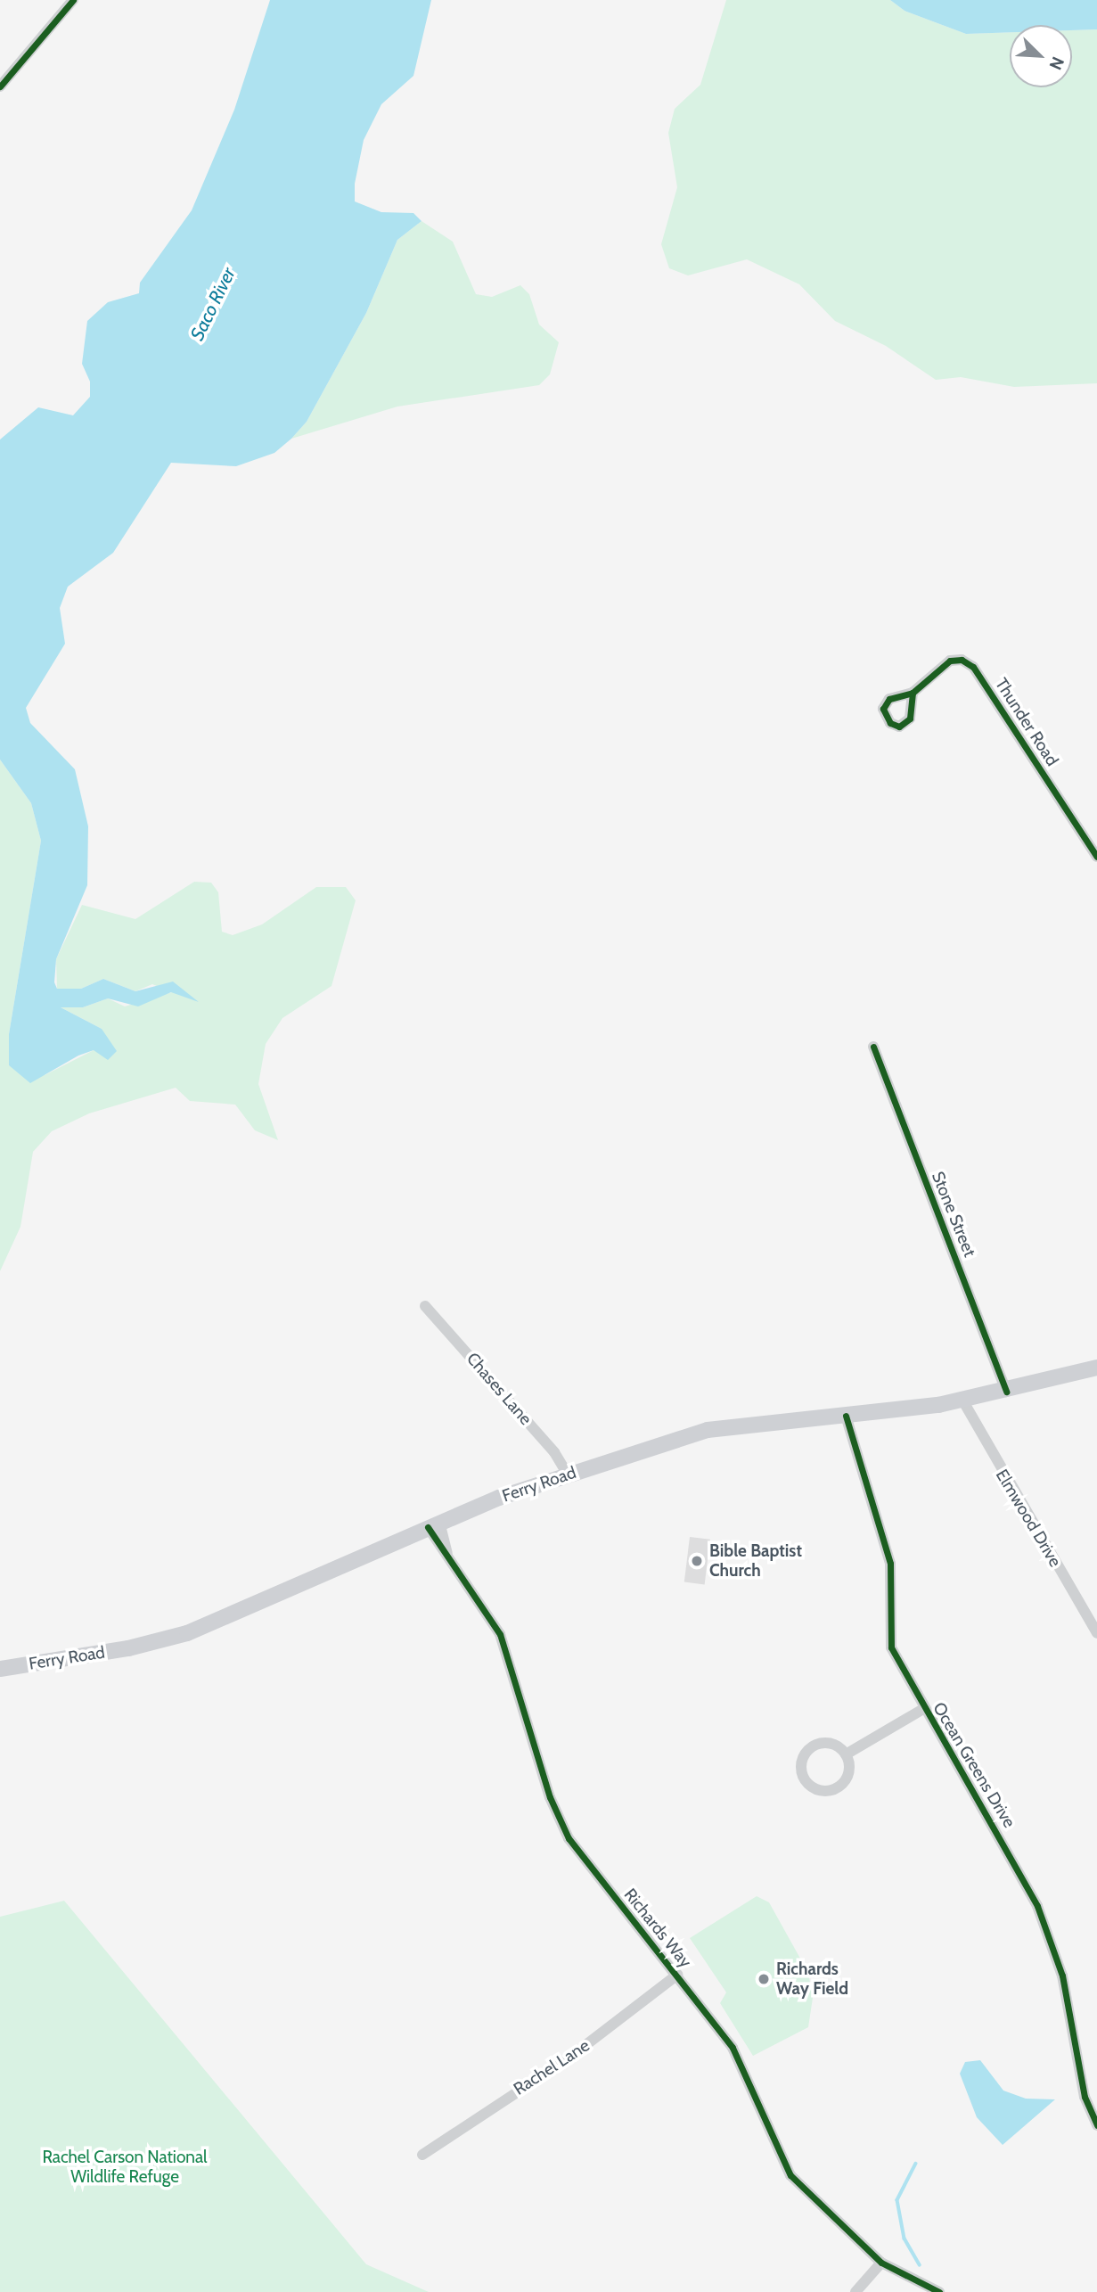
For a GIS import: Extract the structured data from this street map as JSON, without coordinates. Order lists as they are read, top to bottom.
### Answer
{
  "streets": {
    "main road": ["Ferry Road"],
    "street": [
      "Thunder Road",
      "Stone Street",
      "Chases Lane",
      "Elmwood Drive",
      "Ocean Greens Drive",
      "Richards Way",
      "Rachel Lane"
    ]
  },
  "crossings": [
    ["Stone Street", "Ferry Road"],
    ["Chases Lane", "Ferry Road"],
    ["Ferry Road", "Elmwood Drive"],
    ["Ferry Road", "Ocean Greens Drive"],
    ["Ferry Road", "Richards Way"],
    ["Richards Way", "Rachel Lane"]
  ],
  "water": ["Saco River"],
  "parks": ["Rachel Carson National Wildlife Refuge"],
  "places": ["Bible Baptist Church", "Richards Way Field"],
  "north": "bottom right"
}
